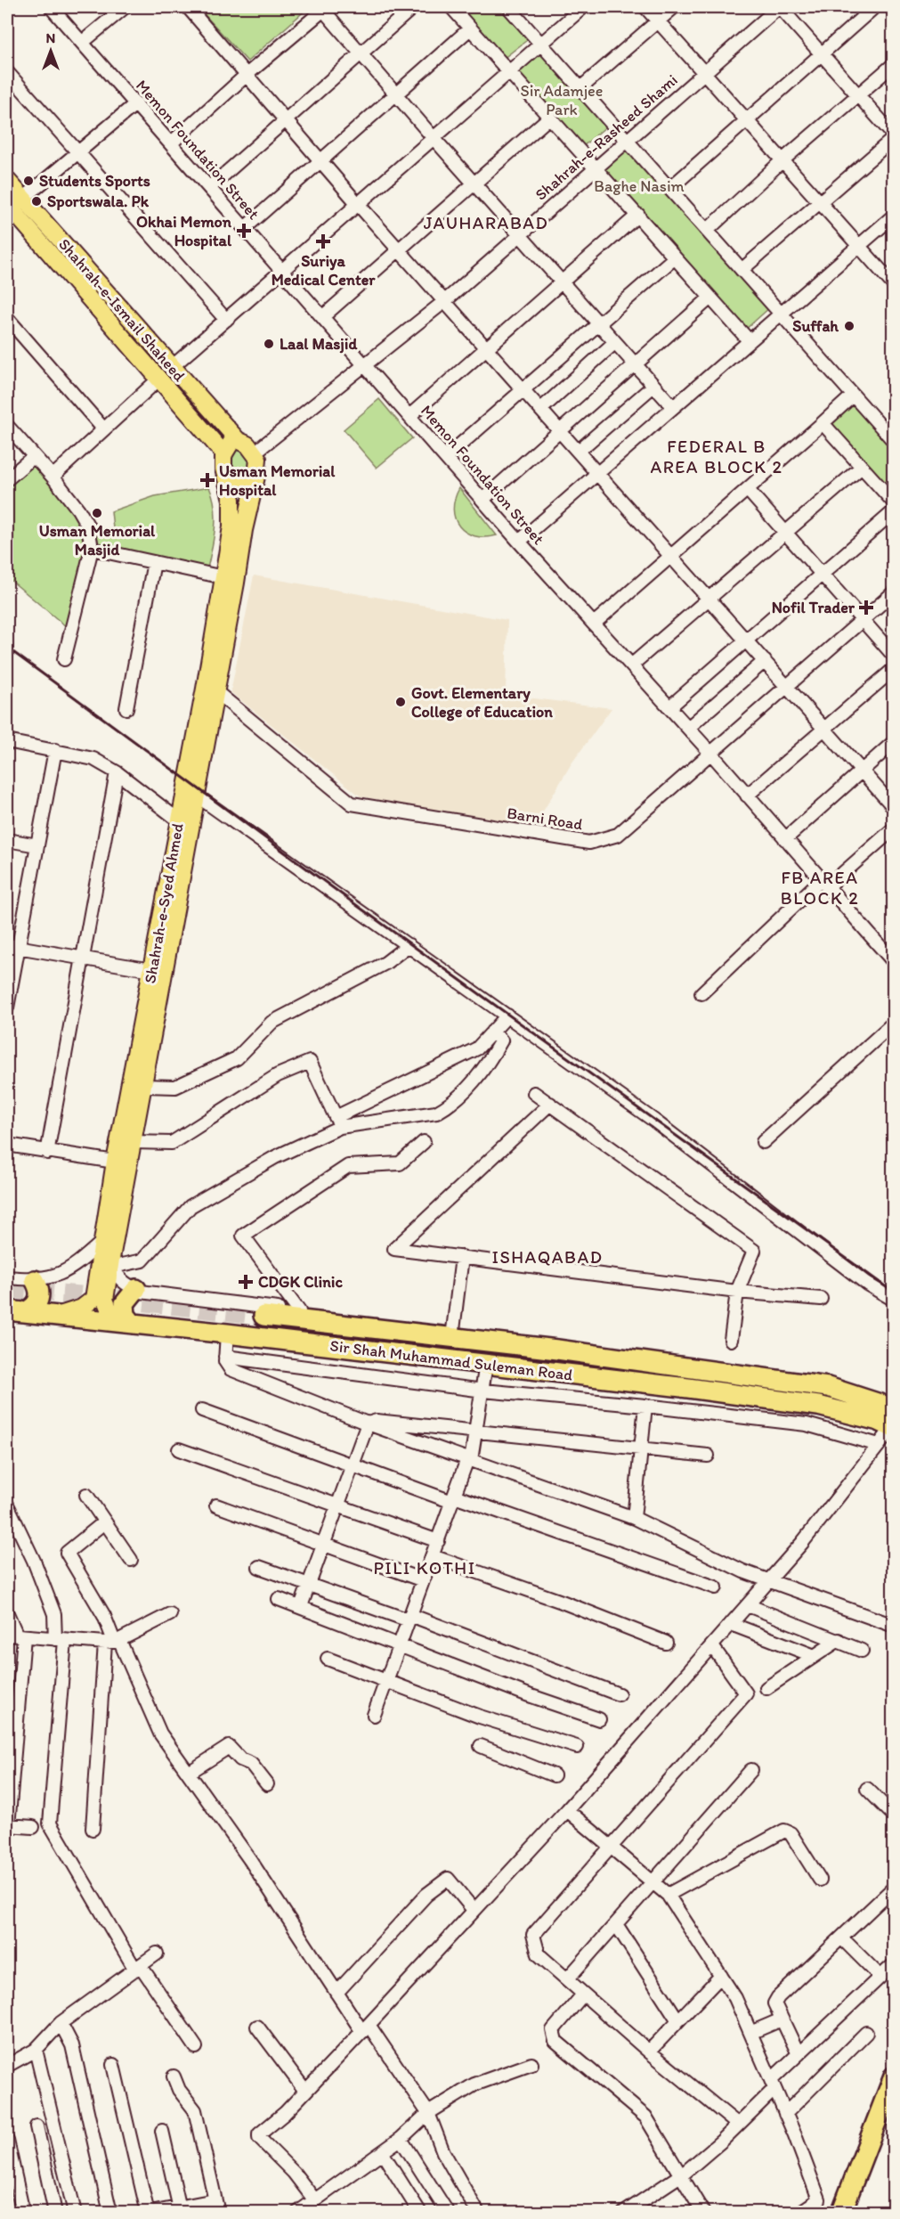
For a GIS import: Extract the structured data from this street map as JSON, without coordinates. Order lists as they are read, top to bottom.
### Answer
{
  "streets": {
    "highway": ["Sir Shah Muhammad Suleman Road"],
    "main road": ["Shahrah-e-Ismail Shaheed", "Shahrah-e-Syed Ahmed"],
    "street": ["Shahrah-e-Rasheed Shami", "Memon Foundation Street", "Barni Road"]
  },
  "crossings": [
    ["Shahrah-e-Rasheed Shami", "Memon Foundation Street"],
    ["Shahrah-e-Rasheed Shami", "Shahrah-e-Ismail Shaheed"],
    ["Shahrah-e-Rasheed Shami", "Shahrah-e-Syed Ahmed"],
    ["Memon Foundation Street", "Barni Road"],
    ["Shahrah-e-Ismail Shaheed", "Shahrah-e-Syed Ahmed"],
    ["Barni Road", "Shahrah-e-Syed Ahmed"],
    ["Shahrah-e-Syed Ahmed", "Sir Shah Muhammad Suleman Road"]
  ],
  "districts": [
    "JAUHARABAD",
    "FEDERAL B AREA BLOCK 2",
    "FB AREA BLOCK 2",
    "ISHAQABAD",
    "PILI KOTHI"
  ],
  "parks": ["Sir Adamjee Park", "Baghe Nasim"],
  "places": {
    "other": [
      "Students Sports",
      "Sportswala. Pk",
      "Suffah",
      "Laal Masjid",
      "Usman Memorial Masjid",
      "Govt. Elementary College of Education"
    ],
    "health": [
      "Okhai Memon Hospital",
      "Suriya Medical Center",
      "Usman Memorial Hospital",
      "Nofil Trader",
      "CDGK Clinic"
    ]
  },
  "north": "top"
}
